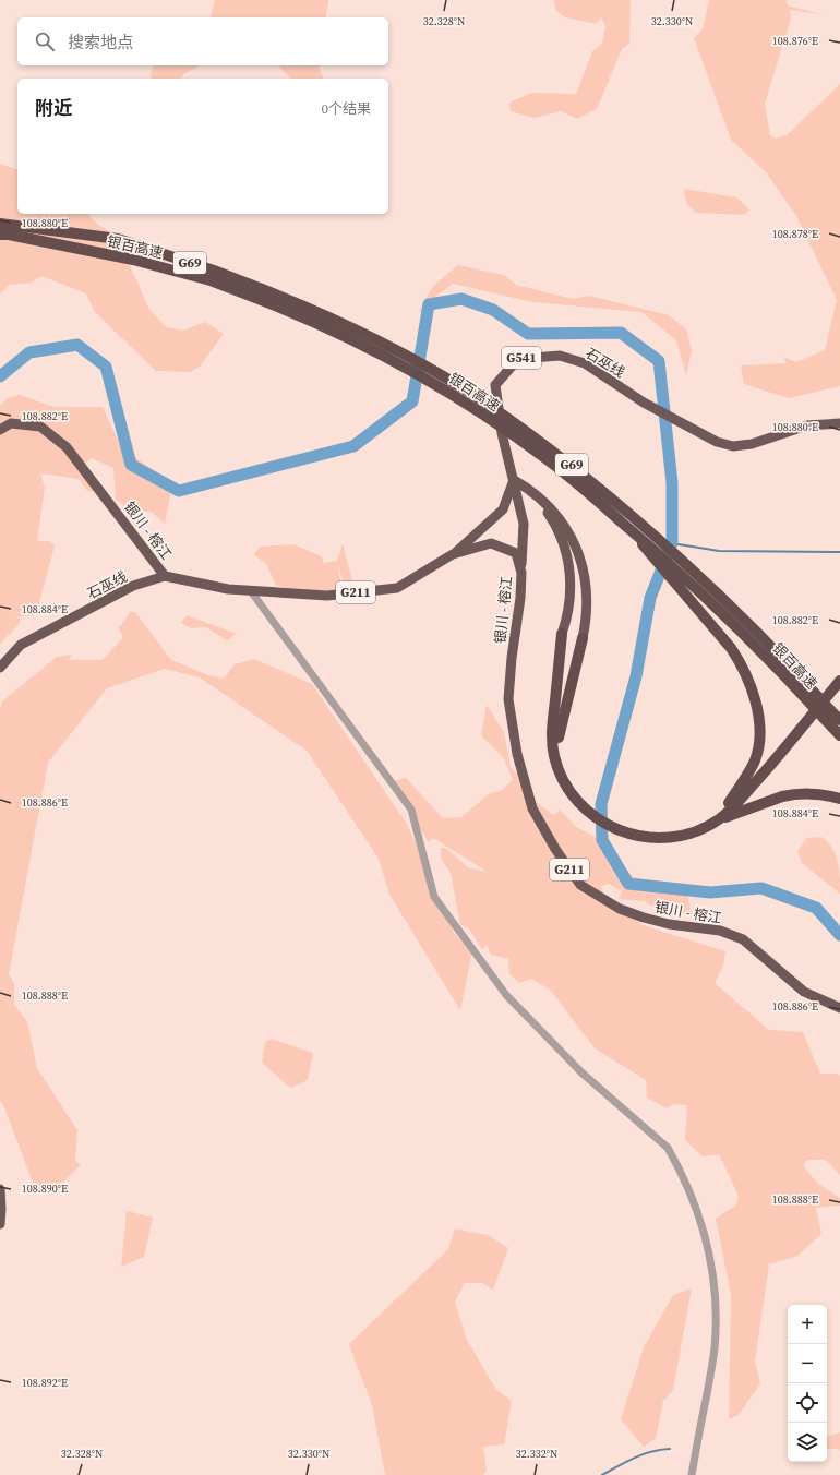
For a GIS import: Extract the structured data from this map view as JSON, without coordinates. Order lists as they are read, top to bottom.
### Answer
{
  "streets": {
    "highway": [
      "银百高速",
      "G69",
      "G541",
      "石巫线",
      "银川 - 榕江",
      "G211"
    ]
  },
  "crossings": [
    ["石巫线", "银川 - 榕江"]
  ],
  "page": {
    "search": "搜索地点",
    "heading": ["附近", "0个结果"],
    "map_buttons": ["+", "−"]
  },
  "coordinates": [
    "32.328°N",
    "32.330°N",
    "108.876°E",
    "108.880°E",
    "108.878°E",
    "108.882°E",
    "108.884°E",
    "108.886°E",
    "108.888°E",
    "108.890°E",
    "108.892°E",
    "32.332°N"
  ]
}
